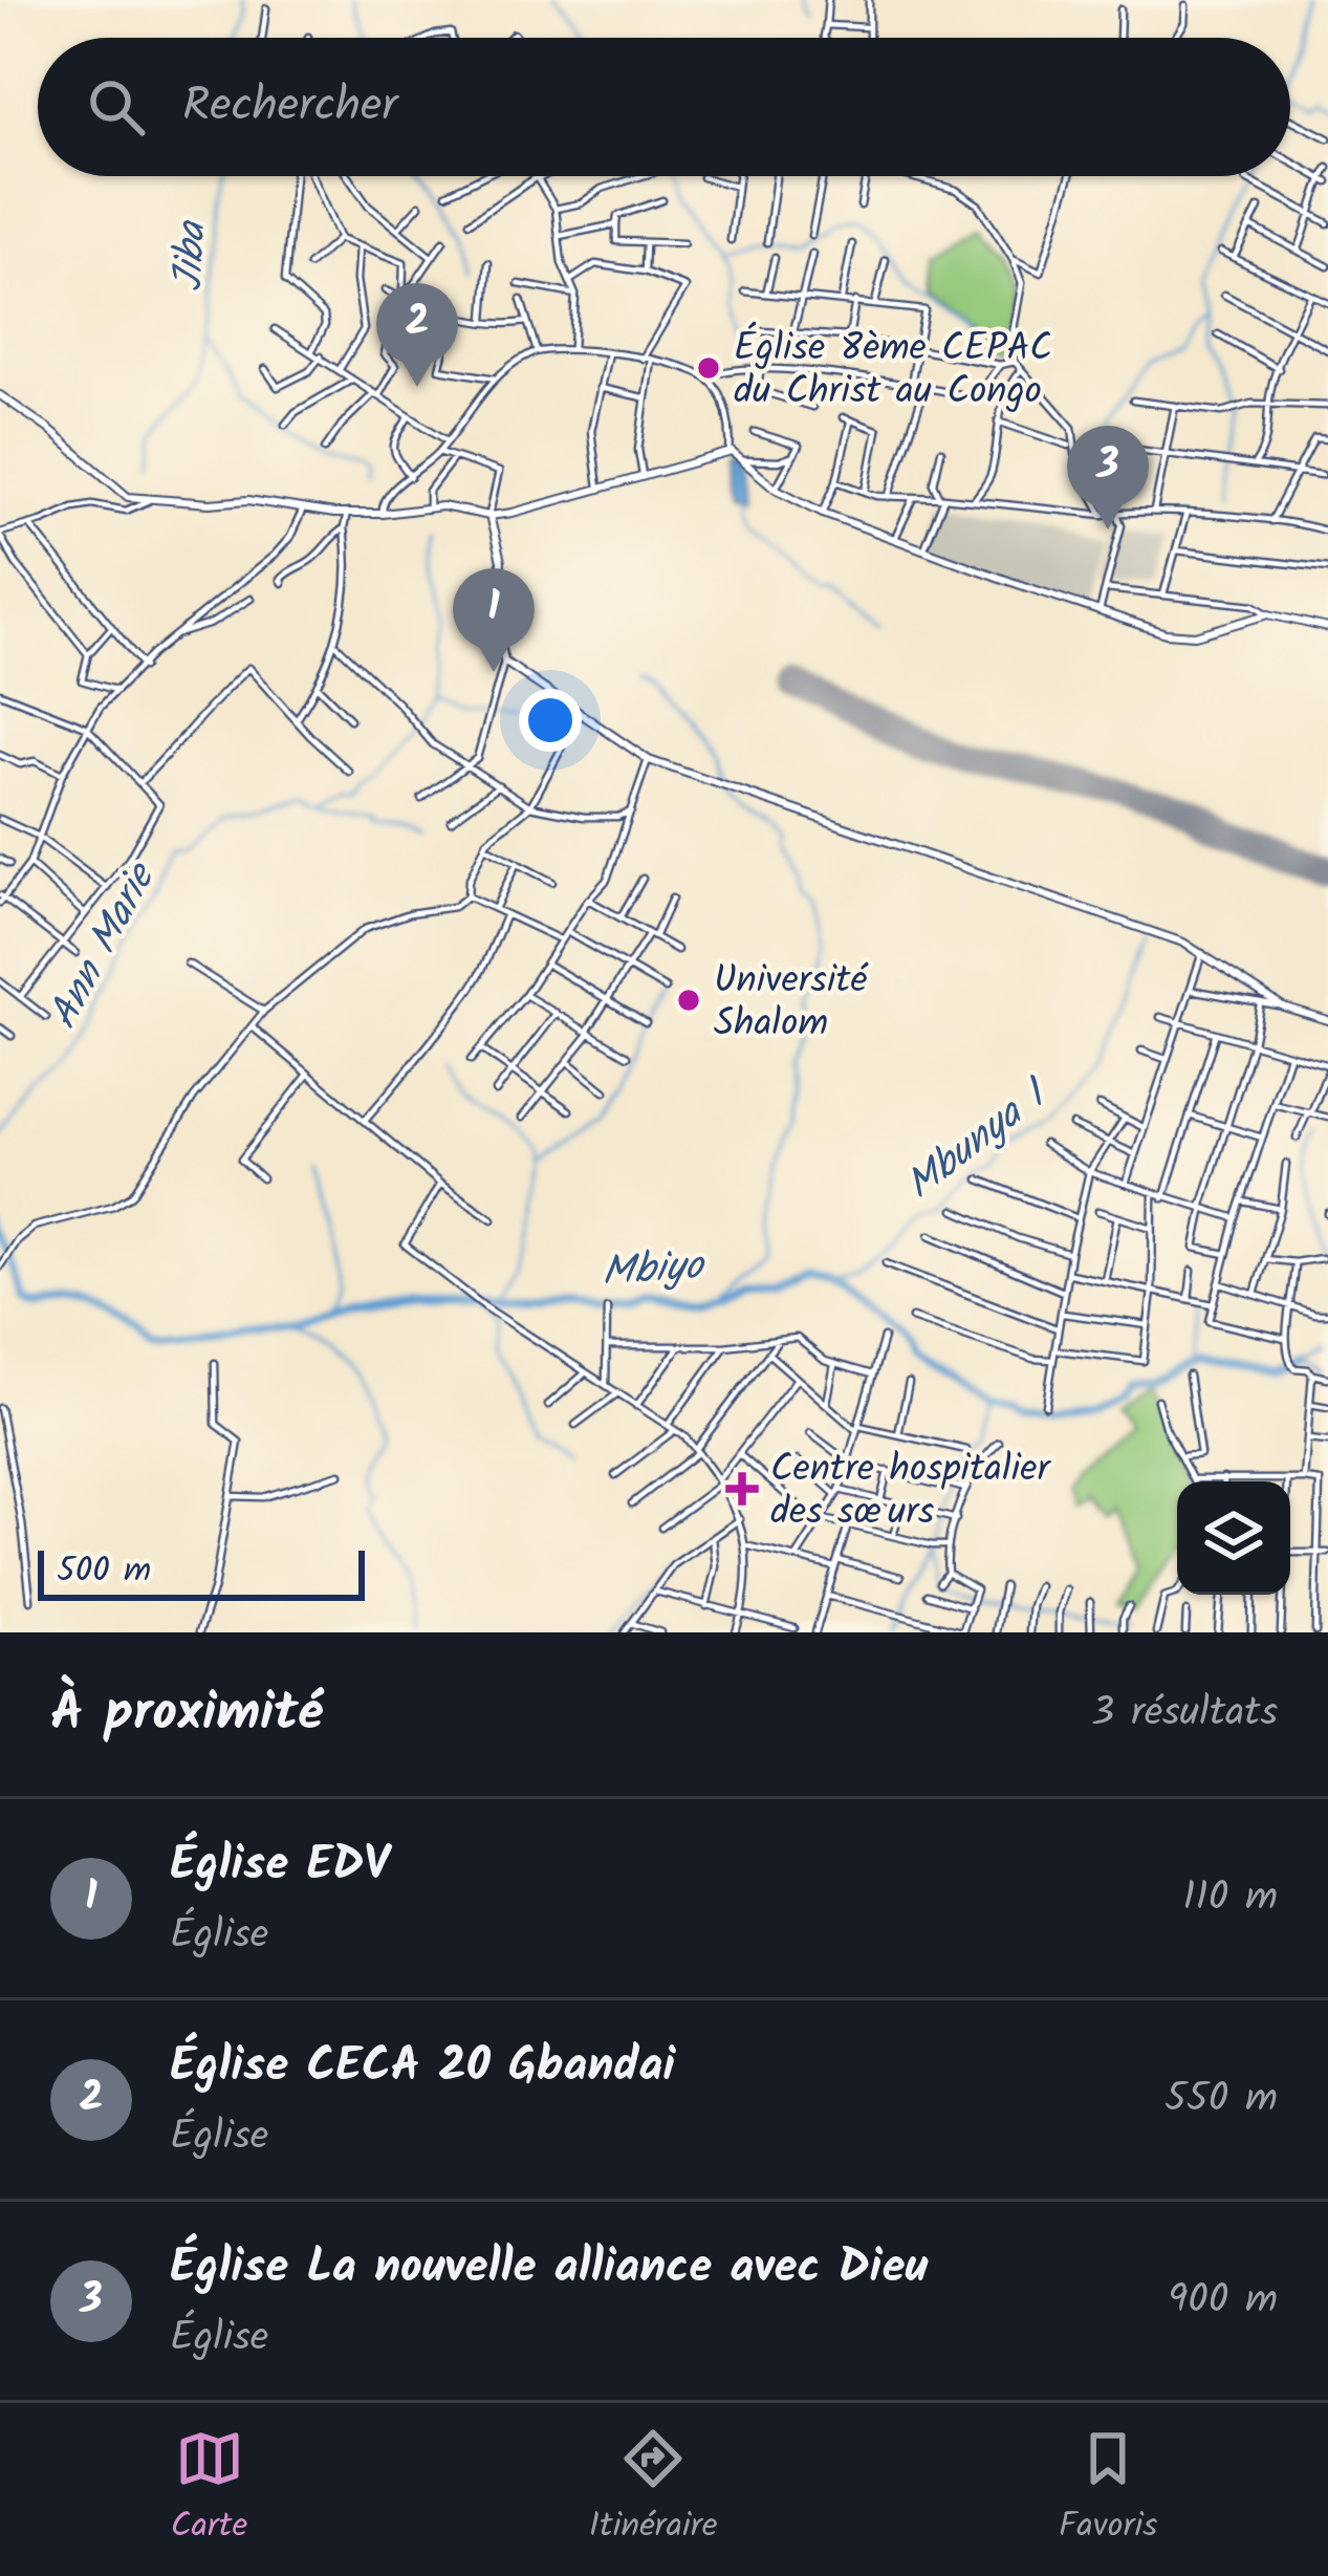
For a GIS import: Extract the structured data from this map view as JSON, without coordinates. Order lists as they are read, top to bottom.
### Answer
{
  "water": [
    "Jiba",
    "Ann Marie",
    "Mbunya 1",
    "Mbiyo"
  ],
  "places": {
    "other": ["Église 8ème CEPAC du Christ au Congo", "Université Shalom"],
    "health": ["Centre hospitalier des sœurs"]
  },
  "scale_bar": "500 m",
  "page": {
    "search": "Rechercher",
    "pins": ["2", "3", "1"],
    "scale": "500 m",
    "heading": ["À proximité", "3 résultats"],
    "list": [
      {
        "mark": "1",
        "name": "Église EDV",
        "note": "Église",
        "value": "110 m"
      },
      {
        "mark": "2",
        "name": "Église CECA 20 Gbandai",
        "note": "Église",
        "value": "550 m"
      },
      {
        "mark": "3",
        "name": "Église La nouvelle alliance avec Dieu",
        "note": "Église",
        "value": "900 m"
      }
    ],
    "nav": ["Carte", "Itinéraire", "Favoris"]
  }
}
